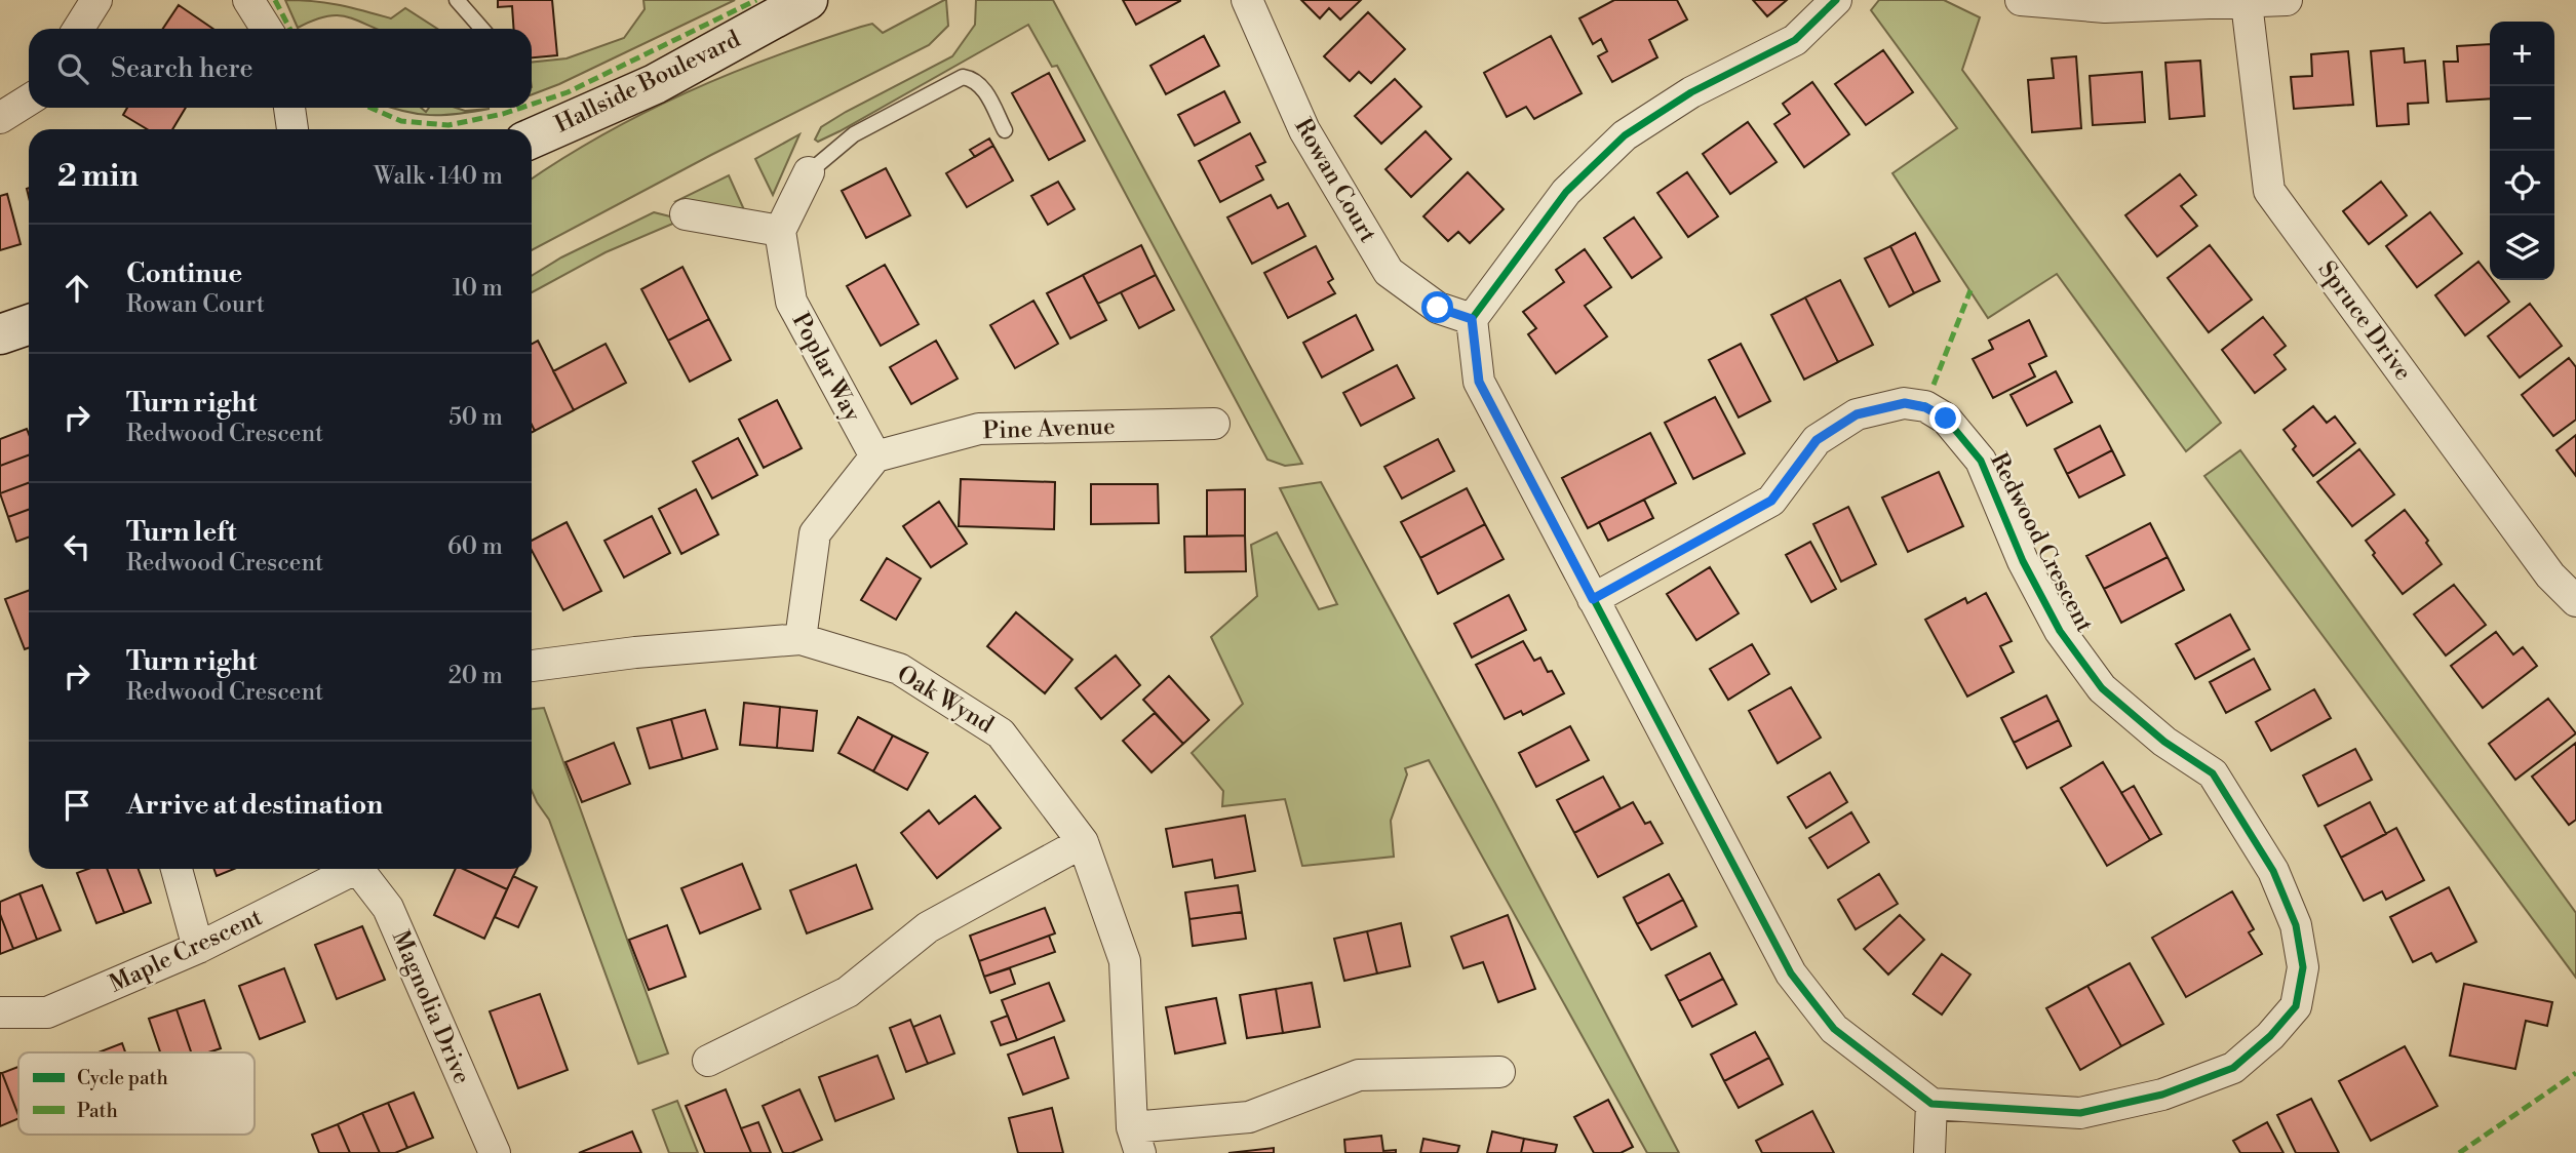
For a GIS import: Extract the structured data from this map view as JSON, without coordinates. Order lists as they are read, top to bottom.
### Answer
{
  "streets": {
    "street": [
      "Hallside Boulevard",
      "Rowan Court",
      "Spruce Drive",
      "Poplar Way",
      "Pine Avenue",
      "Redwood Crescent",
      "Oak Wynd",
      "Maple Crescent",
      "Magnolia Drive"
    ]
  },
  "crossings": [
    ["Poplar Way", "Pine Avenue"]
  ],
  "legend": ["Cycle path", "Path"],
  "page": {
    "map_buttons": ["+", "−"],
    "search": "Search here",
    "heading": ["2 min", "Walk · 140 m"],
    "list": [
      ["Continue", "Rowan Court", "10 m"],
      ["Turn right", "Redwood Crescent", "50 m"],
      ["Turn left", "Redwood Crescent", "60 m"],
      ["Turn right", "Redwood Crescent", "20 m"],
      "Arrive at destination"
    ]
  }
}
